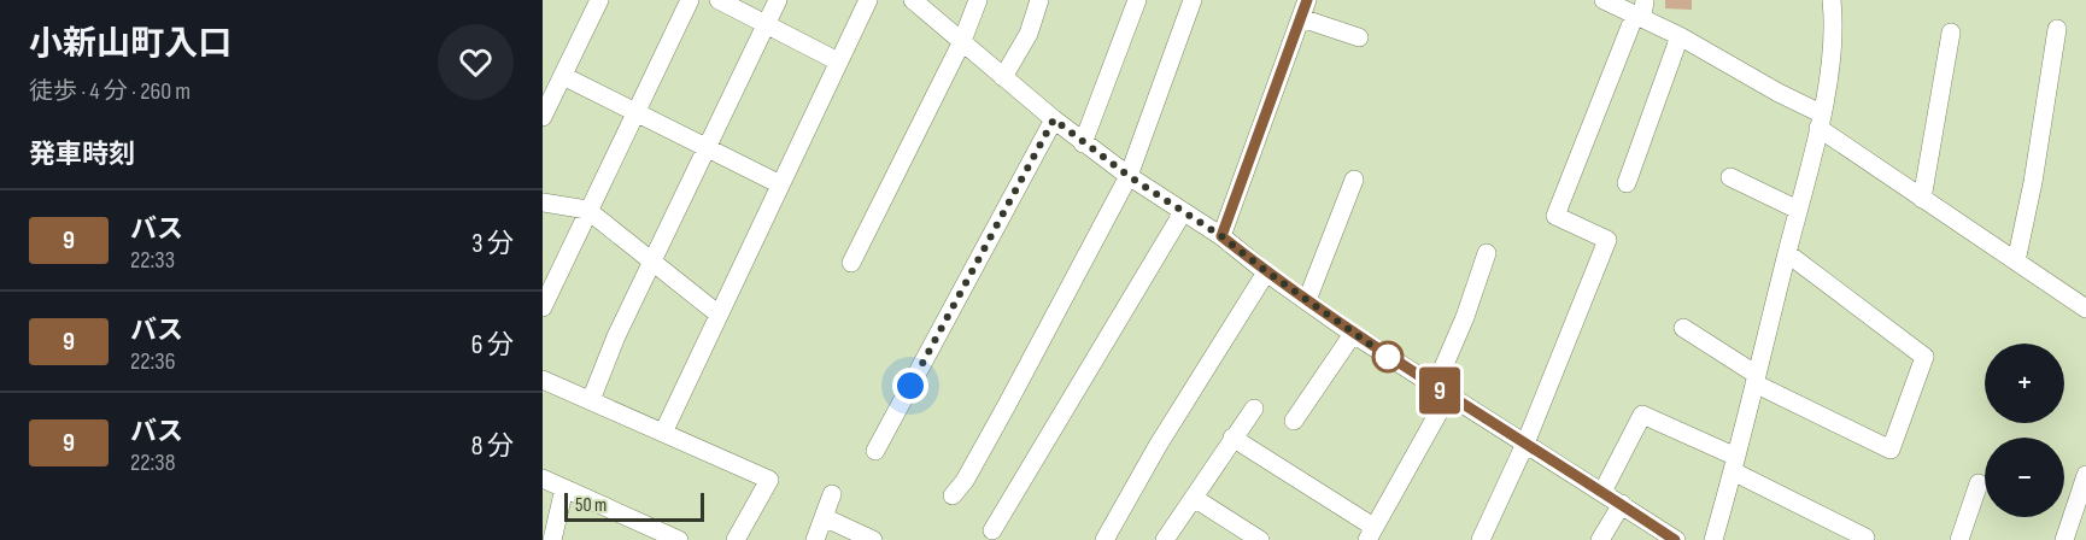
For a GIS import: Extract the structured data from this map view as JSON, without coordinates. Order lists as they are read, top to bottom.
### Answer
{
  "lines": ["bus line 9"],
  "scale_bar": "50 m",
  "page": {
    "heading": [
      ["小新山町入口", "徒歩 · 4 分 · 260 m"],
      "発車時刻"
    ],
    "on_map": "9",
    "list": [
      {
        "mark": "9",
        "name": "バス",
        "note": "22:33",
        "value": "3 分"
      },
      {
        "mark": "9",
        "name": "バス",
        "note": "22:36",
        "value": "6 分"
      },
      {
        "mark": "9",
        "name": "バス",
        "note": "22:38",
        "value": "8 分"
      }
    ],
    "map_buttons": ["+", "−"],
    "scale": "50 m"
  }
}
